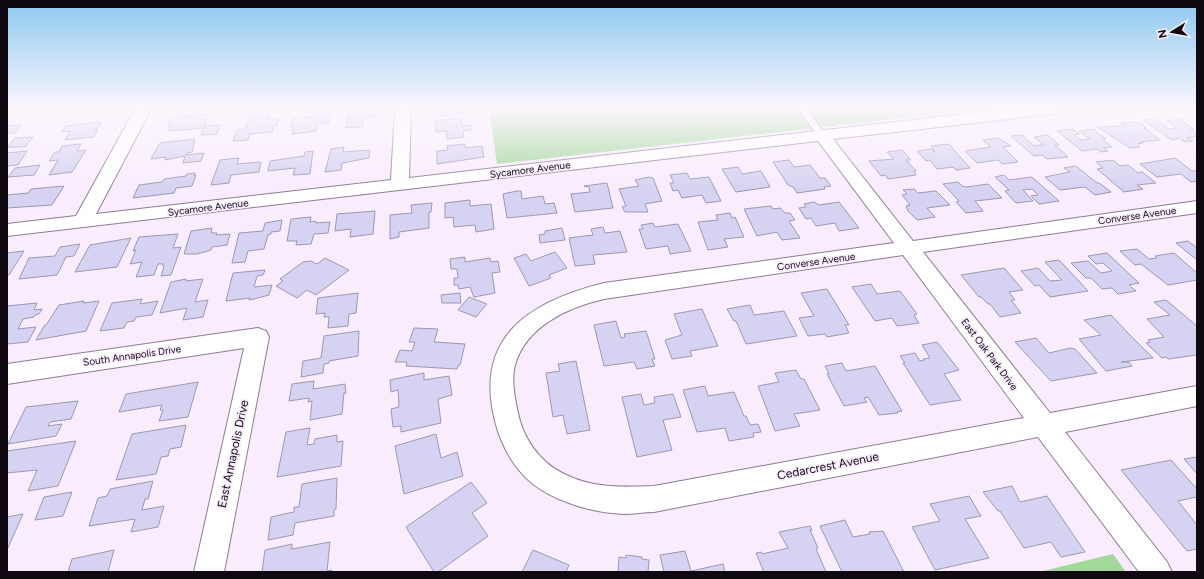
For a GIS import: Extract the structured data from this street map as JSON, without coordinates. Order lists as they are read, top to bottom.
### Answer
{
  "streets": {
    "street": [
      "Sycamore Avenue",
      "Converse Avenue",
      "East Oak Park Drive",
      "South Annapolis Drive",
      "East Annapolis Drive",
      "Cedarcrest Avenue"
    ]
  },
  "crossings": [
    ["Sycamore Avenue", "East Oak Park Drive"],
    ["Converse Avenue", "East Oak Park Drive"],
    ["Converse Avenue", "Cedarcrest Avenue"],
    ["East Oak Park Drive", "Cedarcrest Avenue"],
    ["South Annapolis Drive", "East Annapolis Drive"]
  ],
  "north": "left"
}
